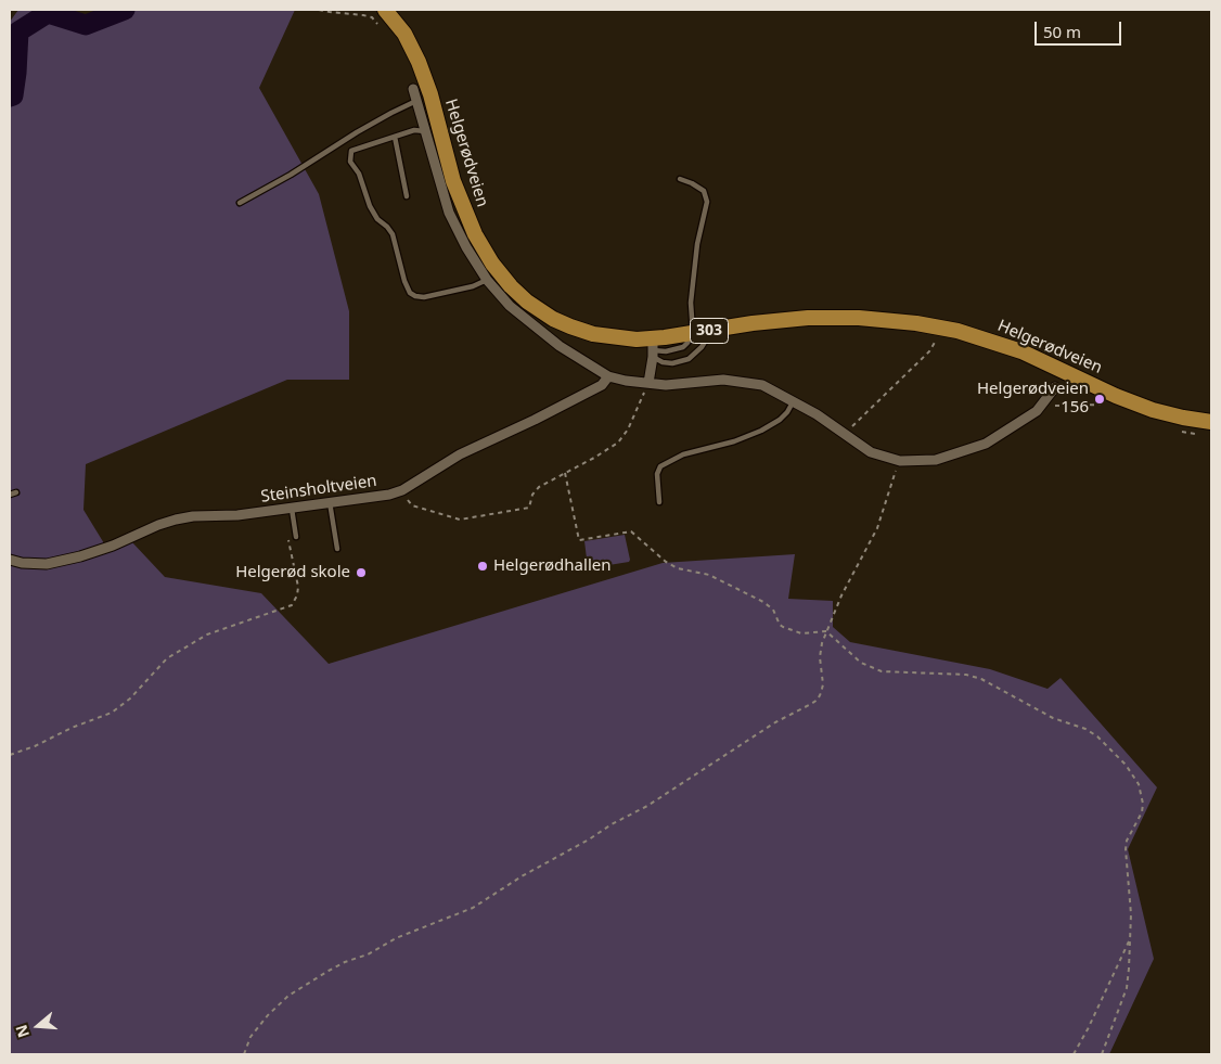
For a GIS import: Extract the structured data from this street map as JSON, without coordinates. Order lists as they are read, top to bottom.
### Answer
{
  "streets": {
    "main road": ["Helgerødveien", "303"],
    "street": ["Steinsholtveien"]
  },
  "places": ["Helgerødveien 156", "Helgerødhallen", "Helgerød skole"],
  "scale_bar": "50 m",
  "north": "left"
}
